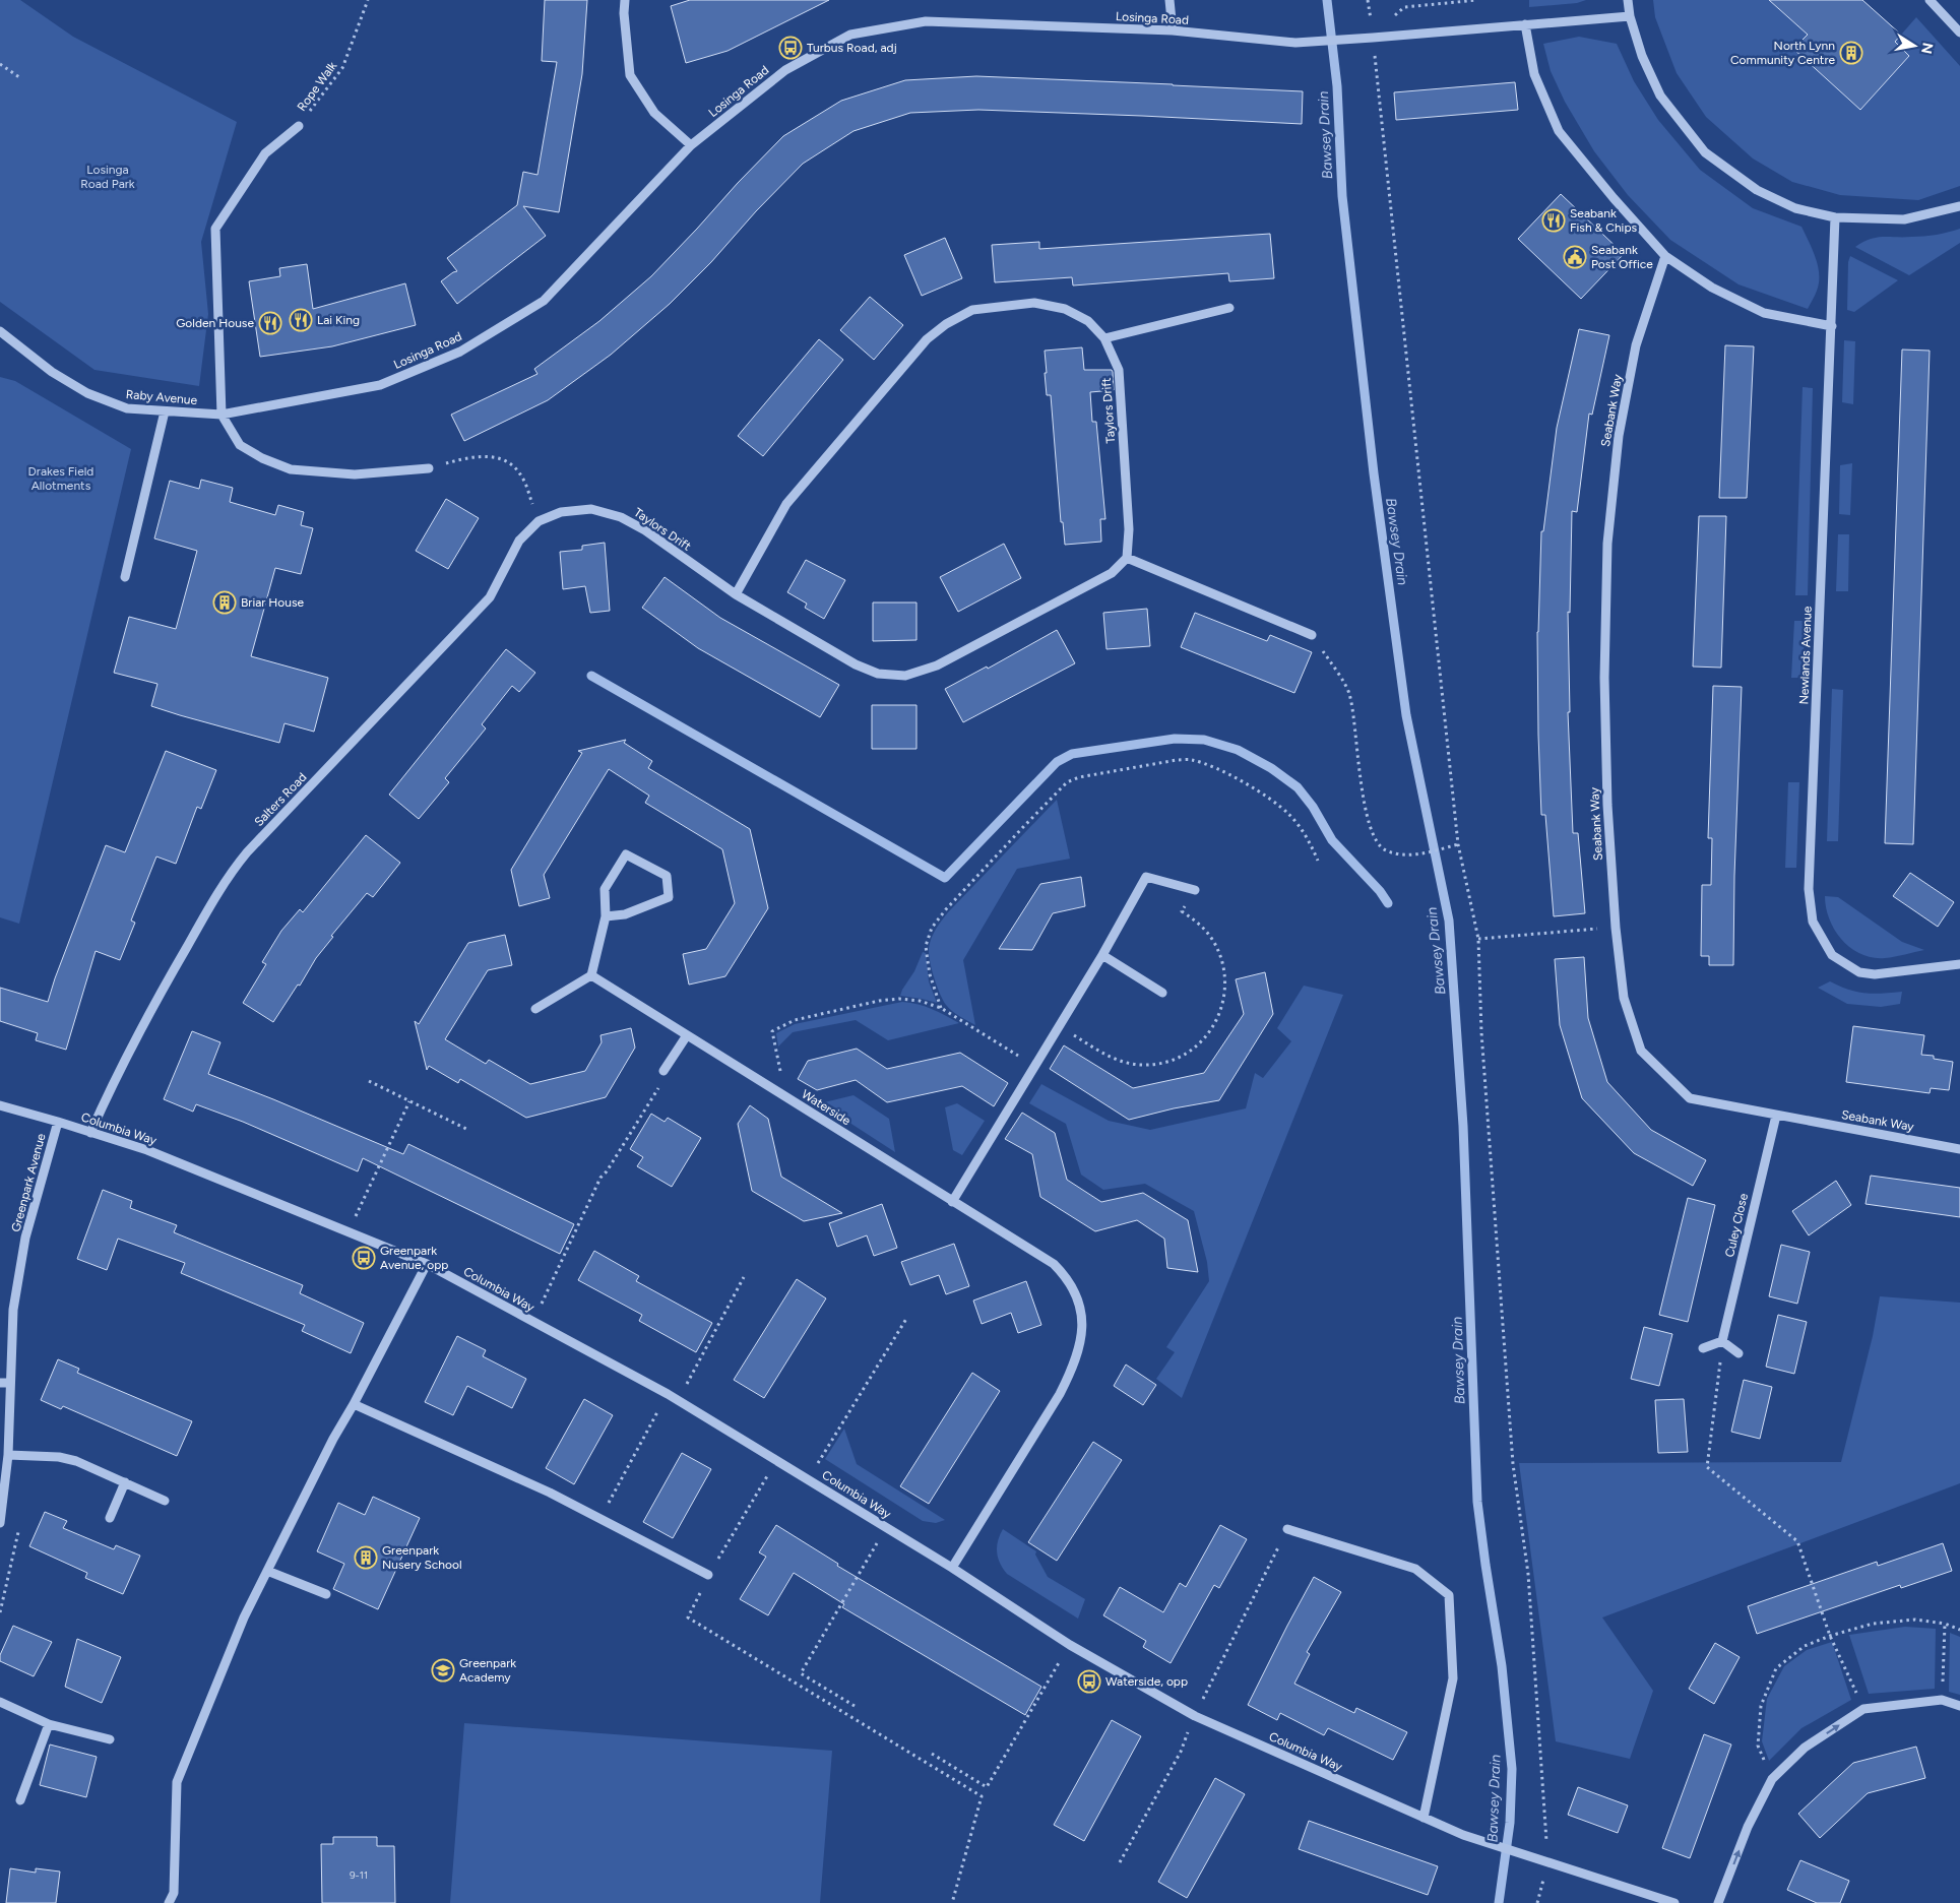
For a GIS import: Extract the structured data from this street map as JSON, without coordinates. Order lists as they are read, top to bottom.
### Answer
{
  "streets": {
    "street": [
      "Losinga Road",
      "Raby Avenue",
      "Taylors Drift",
      "Seabank Way",
      "Newlands Avenue",
      "Salters Road",
      "Waterside",
      "Columbia Way",
      "Greenpark Avenue",
      "Culey Close"
    ],
    "path": ["Rope Walk"]
  },
  "crossings": [
    ["Losinga Road", "Raby Avenue"],
    ["Taylors Drift", "Salters Road"],
    ["Seabank Way", "Culey Close"],
    ["Salters Road", "Columbia Way"],
    ["Waterside", "Columbia Way"],
    ["Columbia Way", "Greenpark Avenue"]
  ],
  "water": ["Bawsey Drain"],
  "parks": ["Losinga Road Park", "Drakes Field Allotments"],
  "places": {
    "bus stop": ["Turbus Road, adj", "Greenpark Avenue, opp", "Waterside, opp"],
    "building": ["North Lynn Community Centre", "Briar House", "Greenpark Nusery School"],
    "restaurant": ["Seabank Fish & Chips", "Lai King", "Golden House"],
    "public building": ["Seabank Post Office"],
    "school or university": ["Greenpark Academy"]
  },
  "house_numbers": ["9-11"],
  "north": "right"
}
